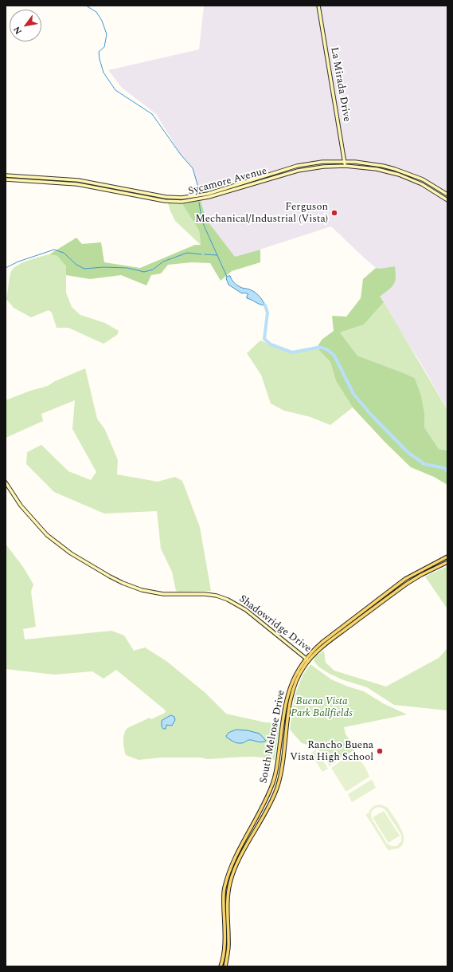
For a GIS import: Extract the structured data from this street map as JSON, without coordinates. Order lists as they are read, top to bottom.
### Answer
{
  "streets": {
    "main road": [
      "La Mirada Drive",
      "Sycamore Avenue",
      "Shadowridge Drive",
      "South Melrose Drive"
    ]
  },
  "crossings": [
    ["La Mirada Drive", "Sycamore Avenue"],
    ["Shadowridge Drive", "South Melrose Drive"]
  ],
  "parks": ["Buena Vista Park Ballfields"],
  "places": ["Ferguson Mechanical/Industrial (Vista)", "Rancho Buena Vista High School"],
  "north": "bottom left"
}
